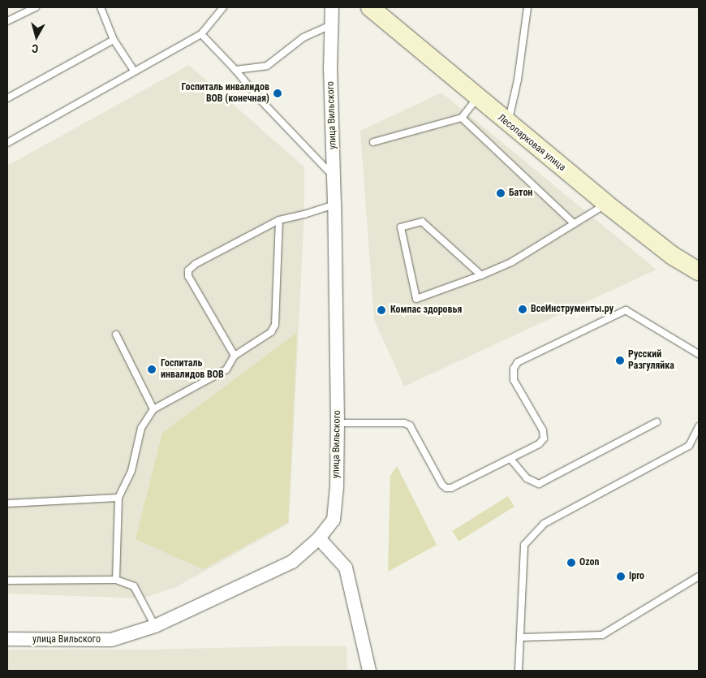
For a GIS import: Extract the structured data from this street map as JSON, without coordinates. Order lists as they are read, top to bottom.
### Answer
{
  "streets": {
    "main road": ["Лесопарковая улица"],
    "street": ["улица Вильского"]
  },
  "places": [
    "Госпиталь инвалидов ВОВ (конечная)",
    "Батон",
    "ВсеИнструменты.ру",
    "Компас здоровья",
    "Русский Разгуляйка",
    "Госпиталь инвалидов ВОВ",
    "Ozon",
    "Ipro"
  ],
  "north": "bottom"
}
